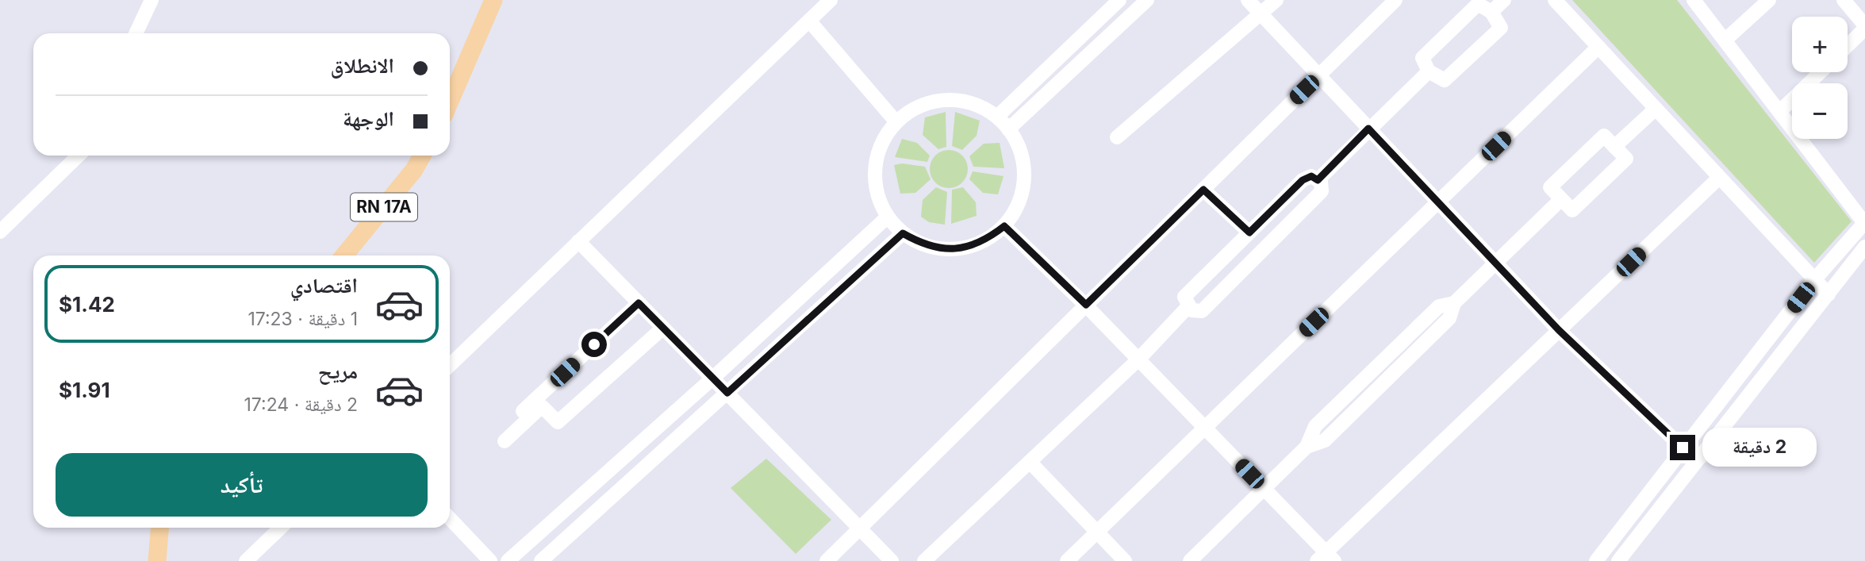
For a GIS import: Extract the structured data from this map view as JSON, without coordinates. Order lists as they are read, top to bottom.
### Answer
{
  "streets": {
    "main road": ["RN 17A"]
  },
  "page": {
    "map_buttons": ["+", "−"],
    "banner": ["الانطلاق", "الوجهة"],
    "list": [
      {
        "name": "اقتصادي",
        "note": "1 دقيقة · 17:23",
        "value": "$1.42"
      },
      {
        "name": "مريح",
        "note": "2 دقيقة · 17:24",
        "value": "$1.91"
      }
    ],
    "bubble": "2 دقيقة",
    "buttons": "تأكيد"
  }
}
